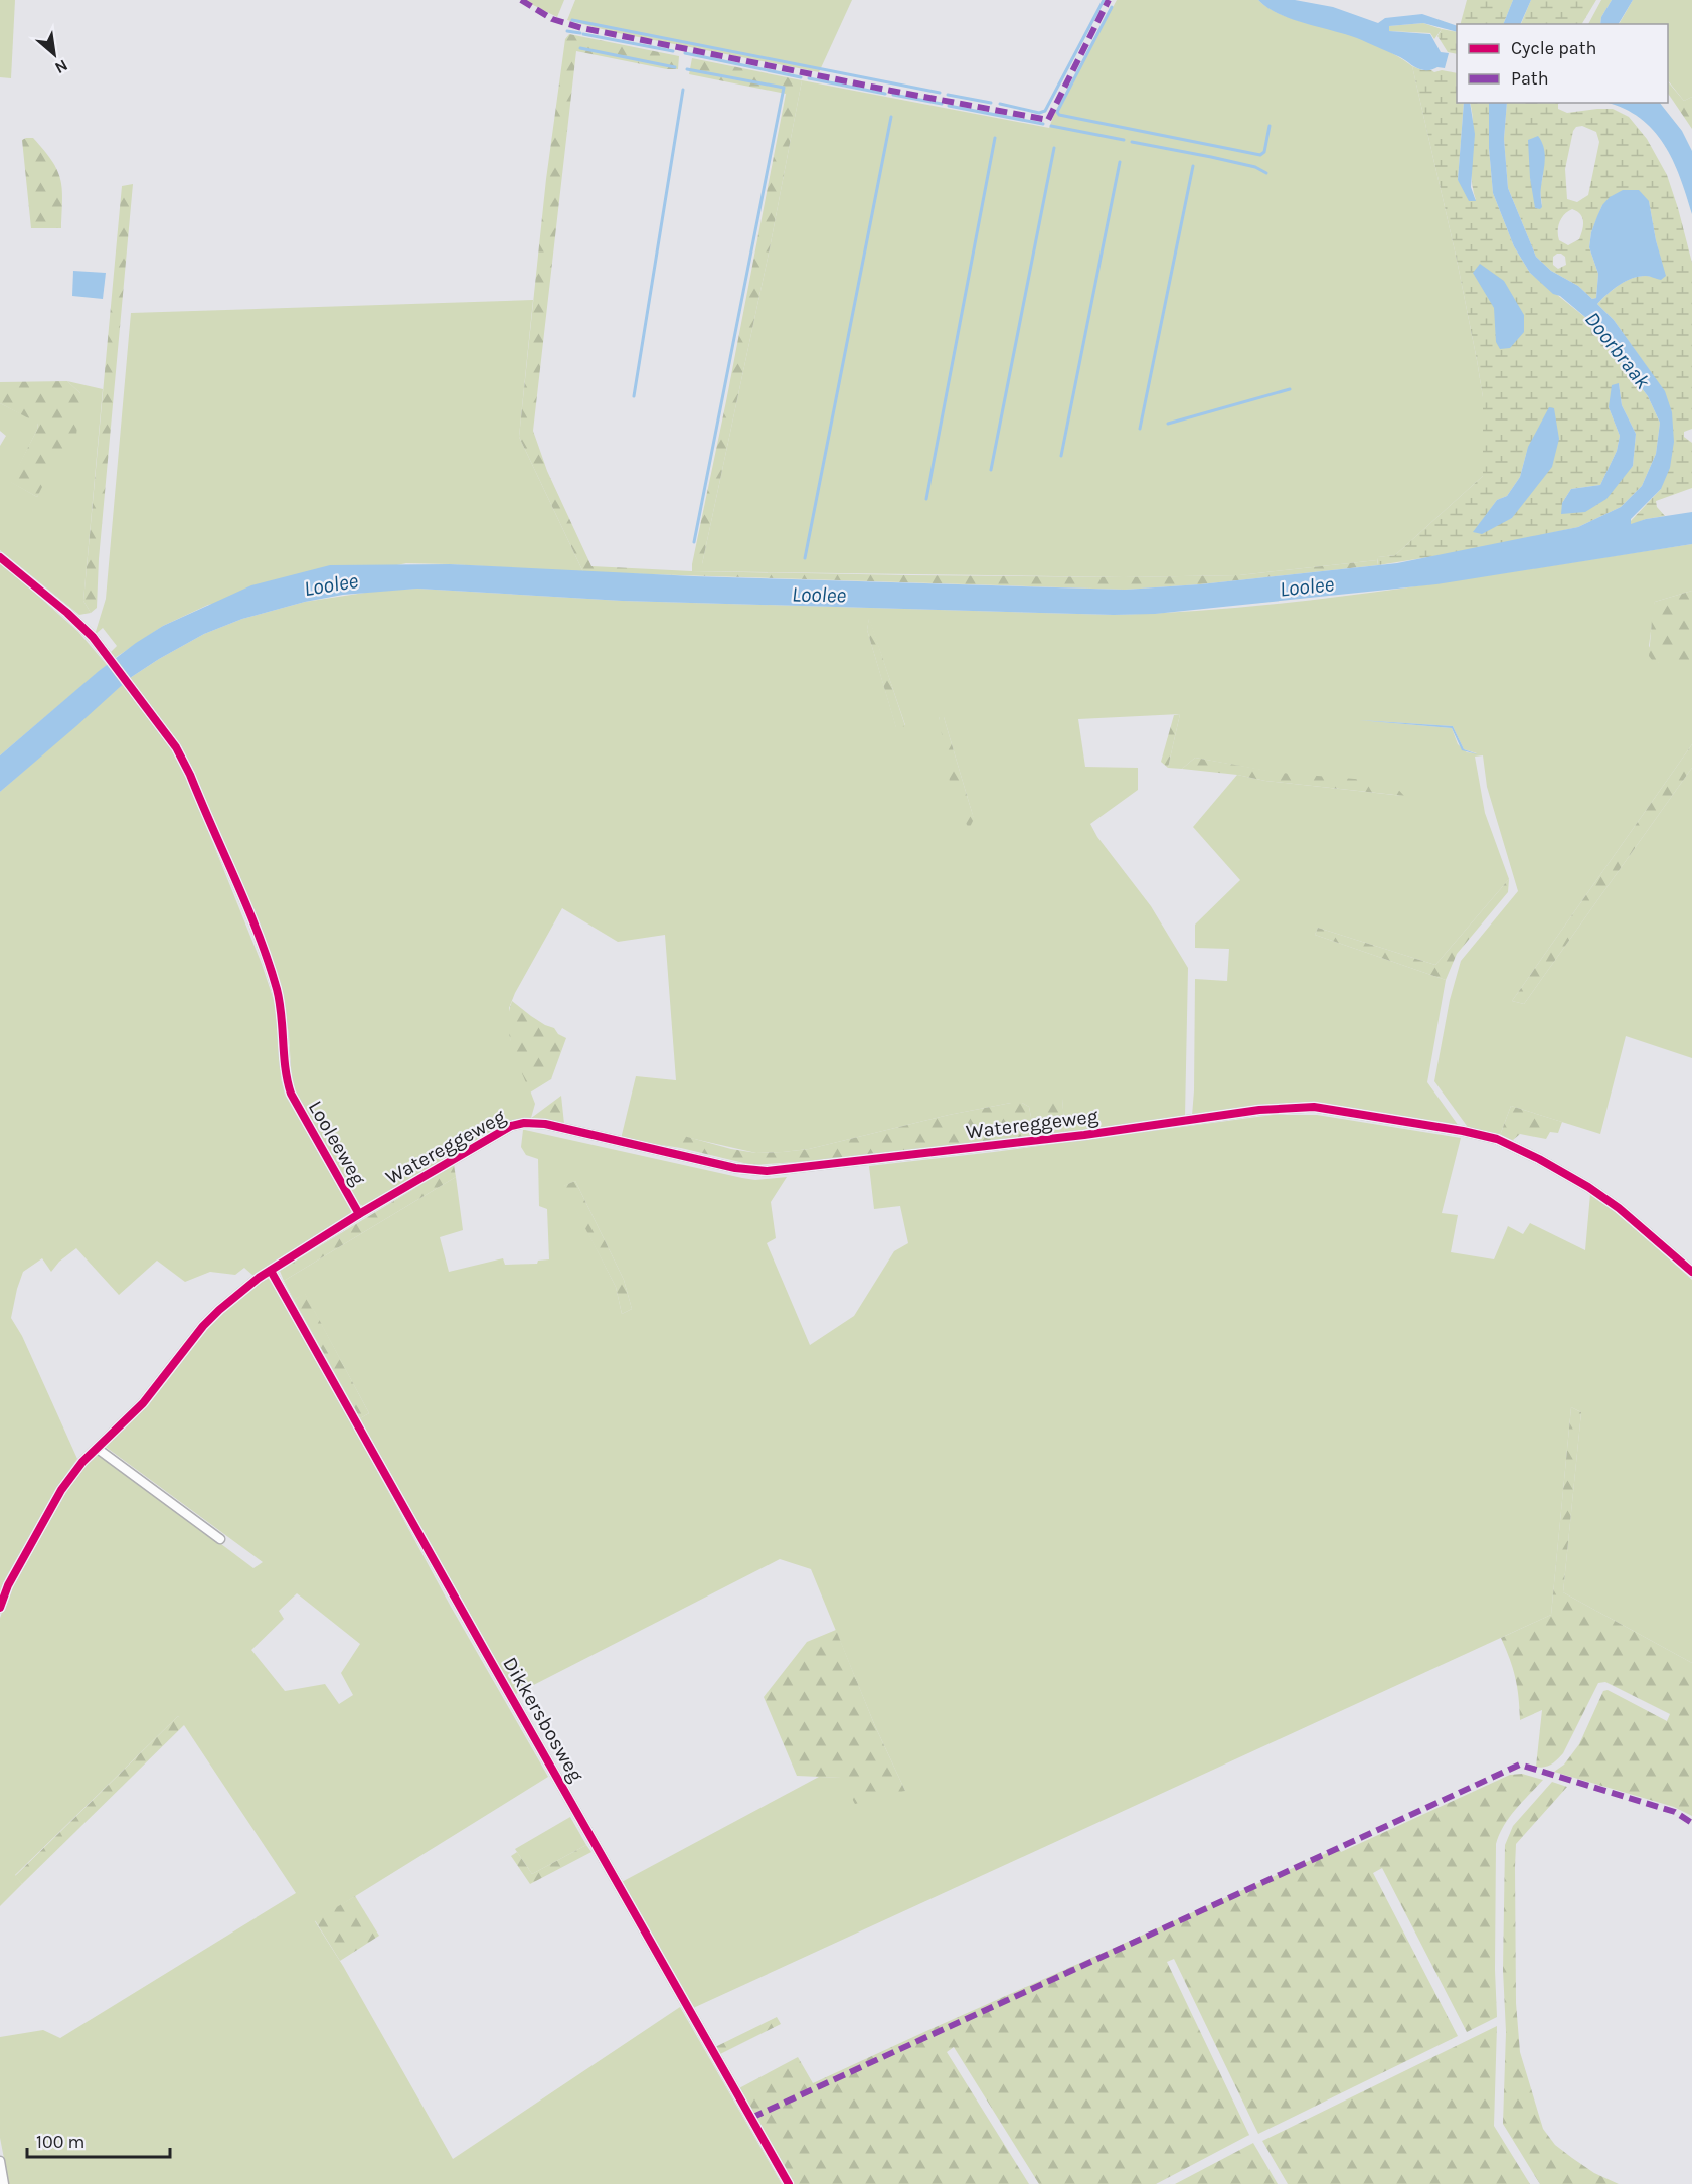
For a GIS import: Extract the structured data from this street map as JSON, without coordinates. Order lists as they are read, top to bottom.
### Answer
{
  "streets": {
    "street": ["Watereggeweg", "Looleeweg", "Dikkersbosweg"]
  },
  "crossings": [
    ["Watereggeweg", "Looleeweg"],
    ["Looleeweg", "Dikkersbosweg"]
  ],
  "water": ["Doorbraak", "Loolee"],
  "legend": ["Cycle path", "Path"],
  "scale_bar": "100 m",
  "north": "bottom right"
}
